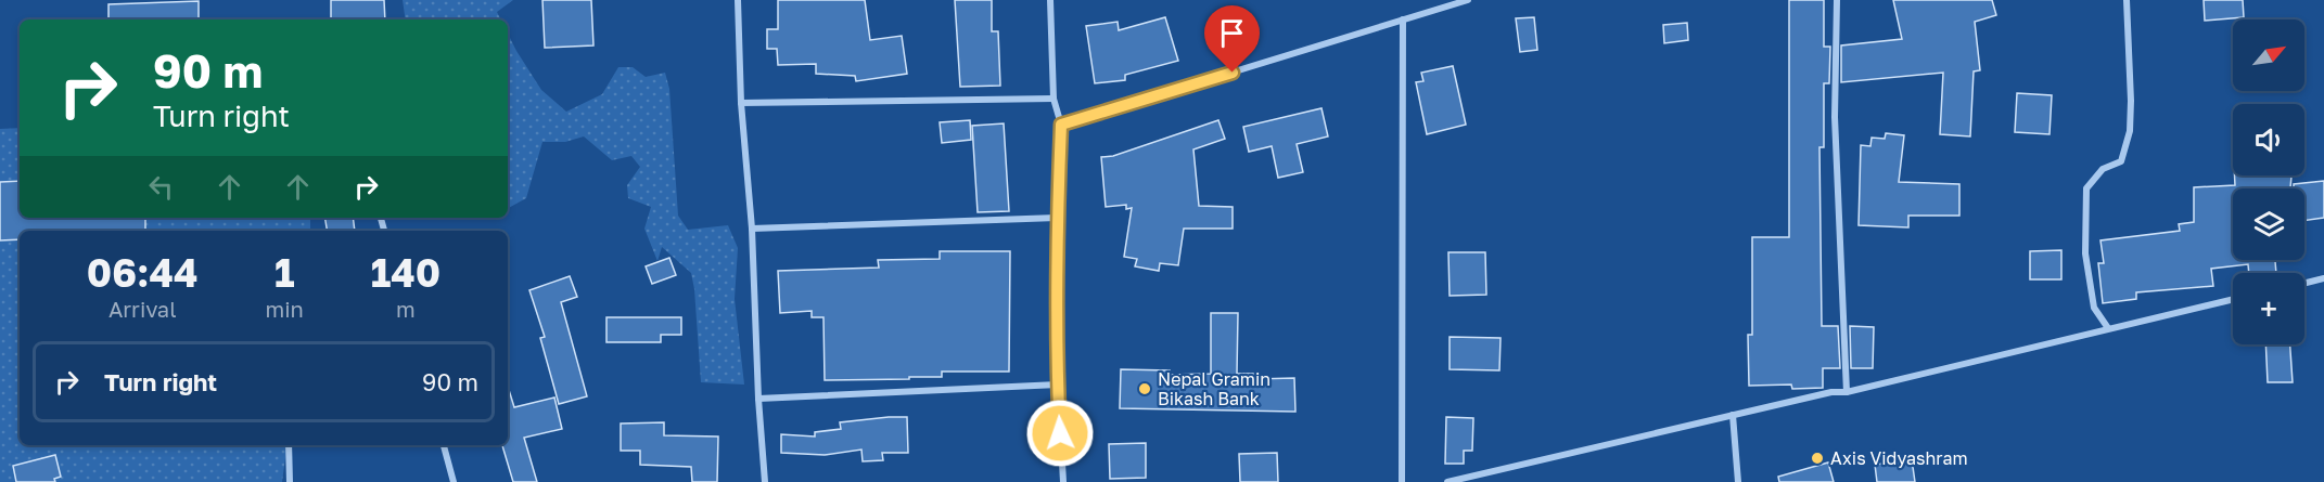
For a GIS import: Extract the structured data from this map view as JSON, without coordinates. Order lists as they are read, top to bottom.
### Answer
{
  "places": ["Nepal Gramin Bikash Bank", "Axis Vidyashram"],
  "north": "top right",
  "page": {
    "map_buttons": "+",
    "turn": ["90 m", "Turn right"],
    "eta": [
      "06:44",
      "Arrival",
      "1",
      "min",
      "140",
      "m"
    ],
    "list": [
      {
        "name": "Turn right",
        "value": "90 m"
      }
    ]
  }
}
